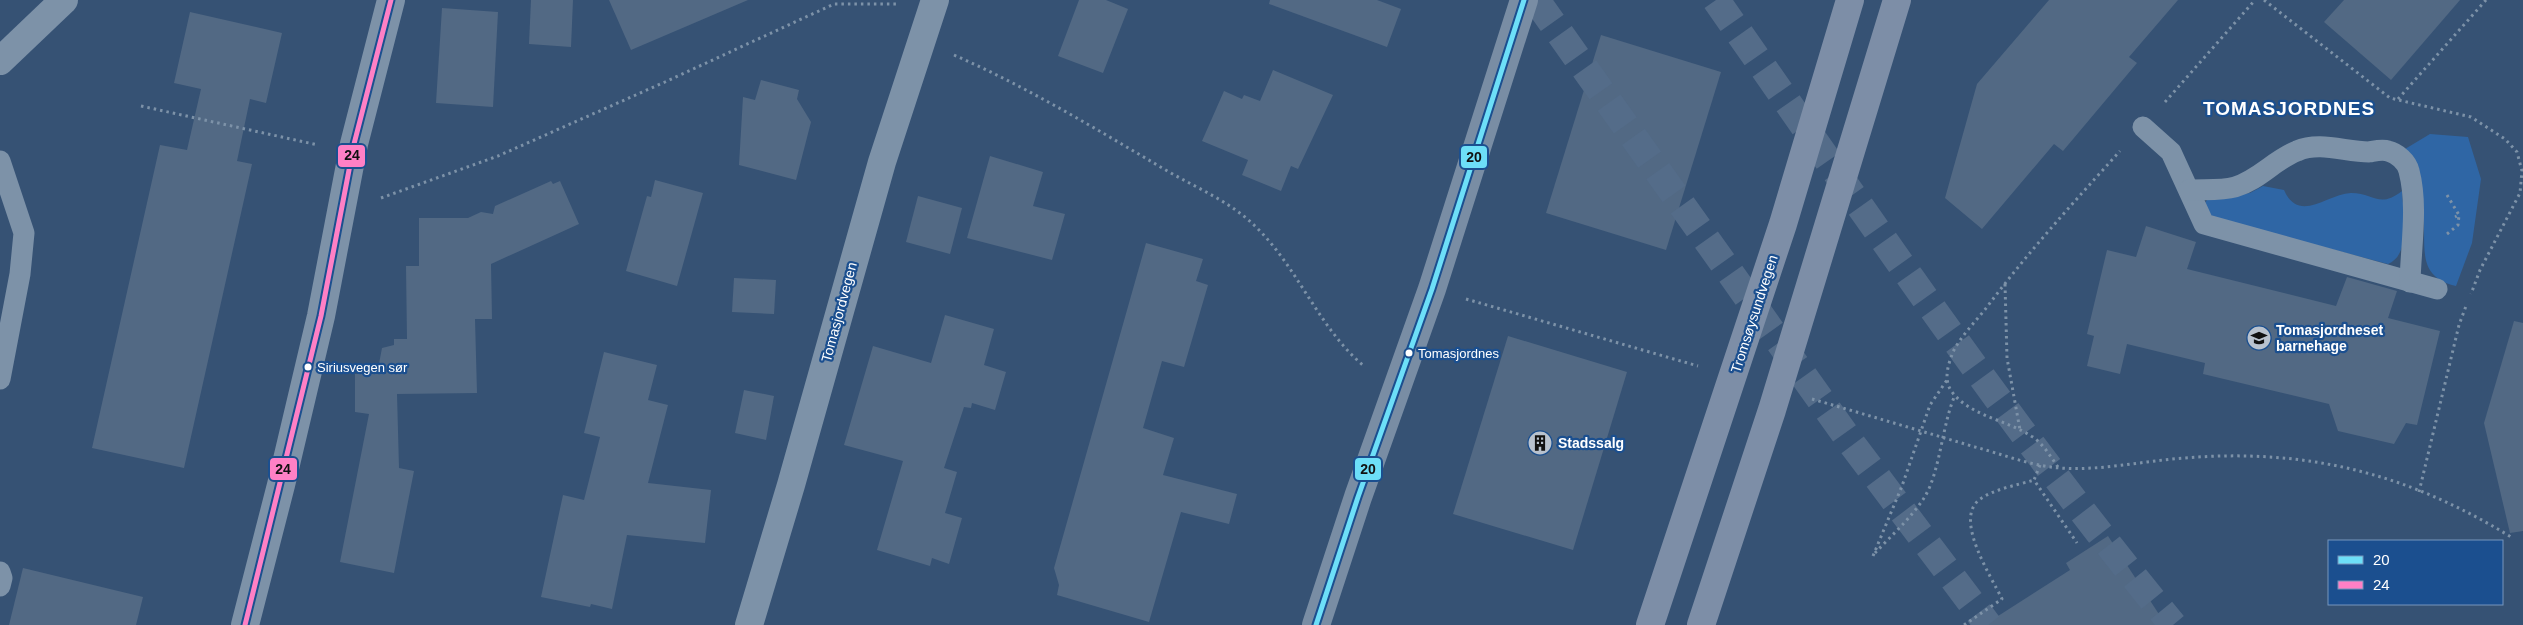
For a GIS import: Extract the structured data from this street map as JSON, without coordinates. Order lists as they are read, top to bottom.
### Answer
{
  "streets": {
    "main road": ["Tromsøysundvegen"],
    "street": ["Tomasjordvegen"]
  },
  "districts": ["TOMASJORDNES"],
  "places": {
    "school or university": ["Tomasjordneset barnehage"],
    "other": ["Tomasjordnes", "Siriusvegen sør"],
    "building": ["Stadssalg"]
  },
  "lines": ["transit line 20", "transit line 24"],
  "legend": ["20", "24"]
}
